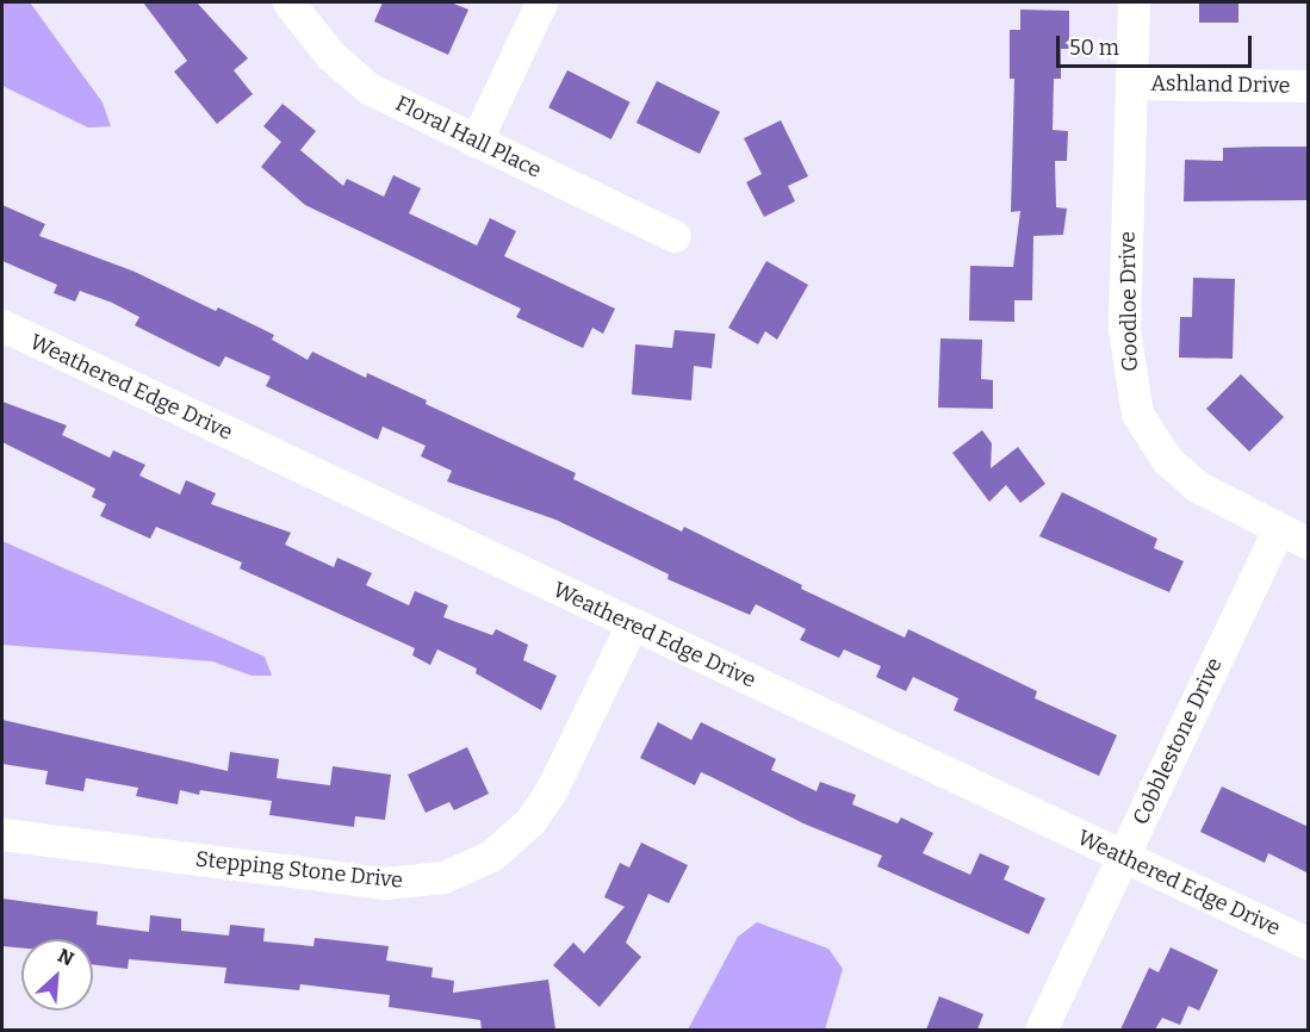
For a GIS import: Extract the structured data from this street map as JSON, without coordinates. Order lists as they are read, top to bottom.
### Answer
{
  "streets": {
    "street": [
      "Ashland Drive",
      "Floral Hall Place",
      "Goodloe Drive",
      "Weathered Edge Drive",
      "Cobblestone Drive",
      "Stepping Stone Drive"
    ]
  },
  "crossings": [
    ["Ashland Drive", "Goodloe Drive"],
    ["Goodloe Drive", "Cobblestone Drive"],
    ["Weathered Edge Drive", "Cobblestone Drive"],
    ["Weathered Edge Drive", "Stepping Stone Drive"]
  ],
  "scale_bar": "50 m",
  "north": "top right"
}
